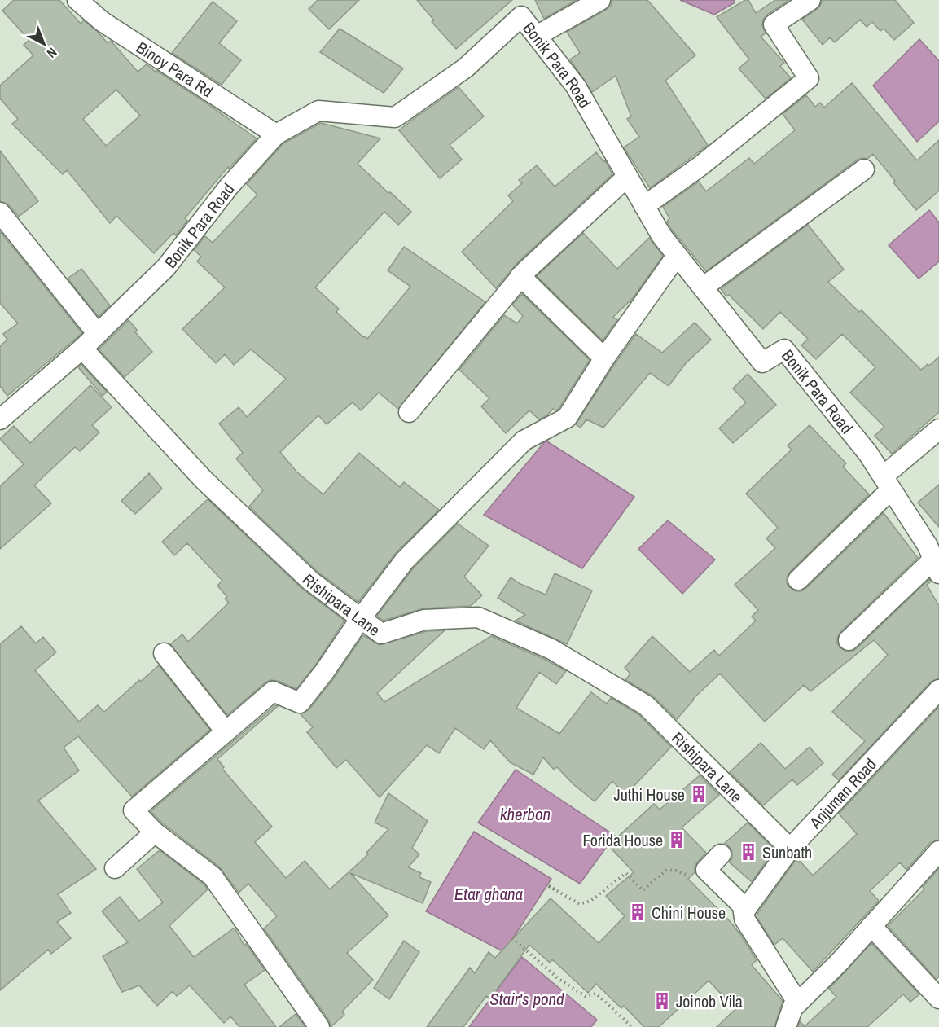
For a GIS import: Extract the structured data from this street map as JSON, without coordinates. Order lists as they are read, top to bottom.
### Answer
{
  "streets": {
    "street": [
      "Bonik Para Road",
      "Binoy Para Rd",
      "Rishipara Lane",
      "Anjuman Road"
    ]
  },
  "crossings": [
    ["Bonik Para Road", "Binoy Para Rd"],
    ["Bonik Para Road", "Rishipara Lane"],
    ["Rishipara Lane", "Anjuman Road"]
  ],
  "water": ["kherbon", "Etar ghana", "Stair's pond"],
  "places": {
    "building": [
      "Juthi House",
      "Forida House",
      "Sunbath",
      "Chini House",
      "Joinob Vila"
    ]
  },
  "north": "bottom right"
}
